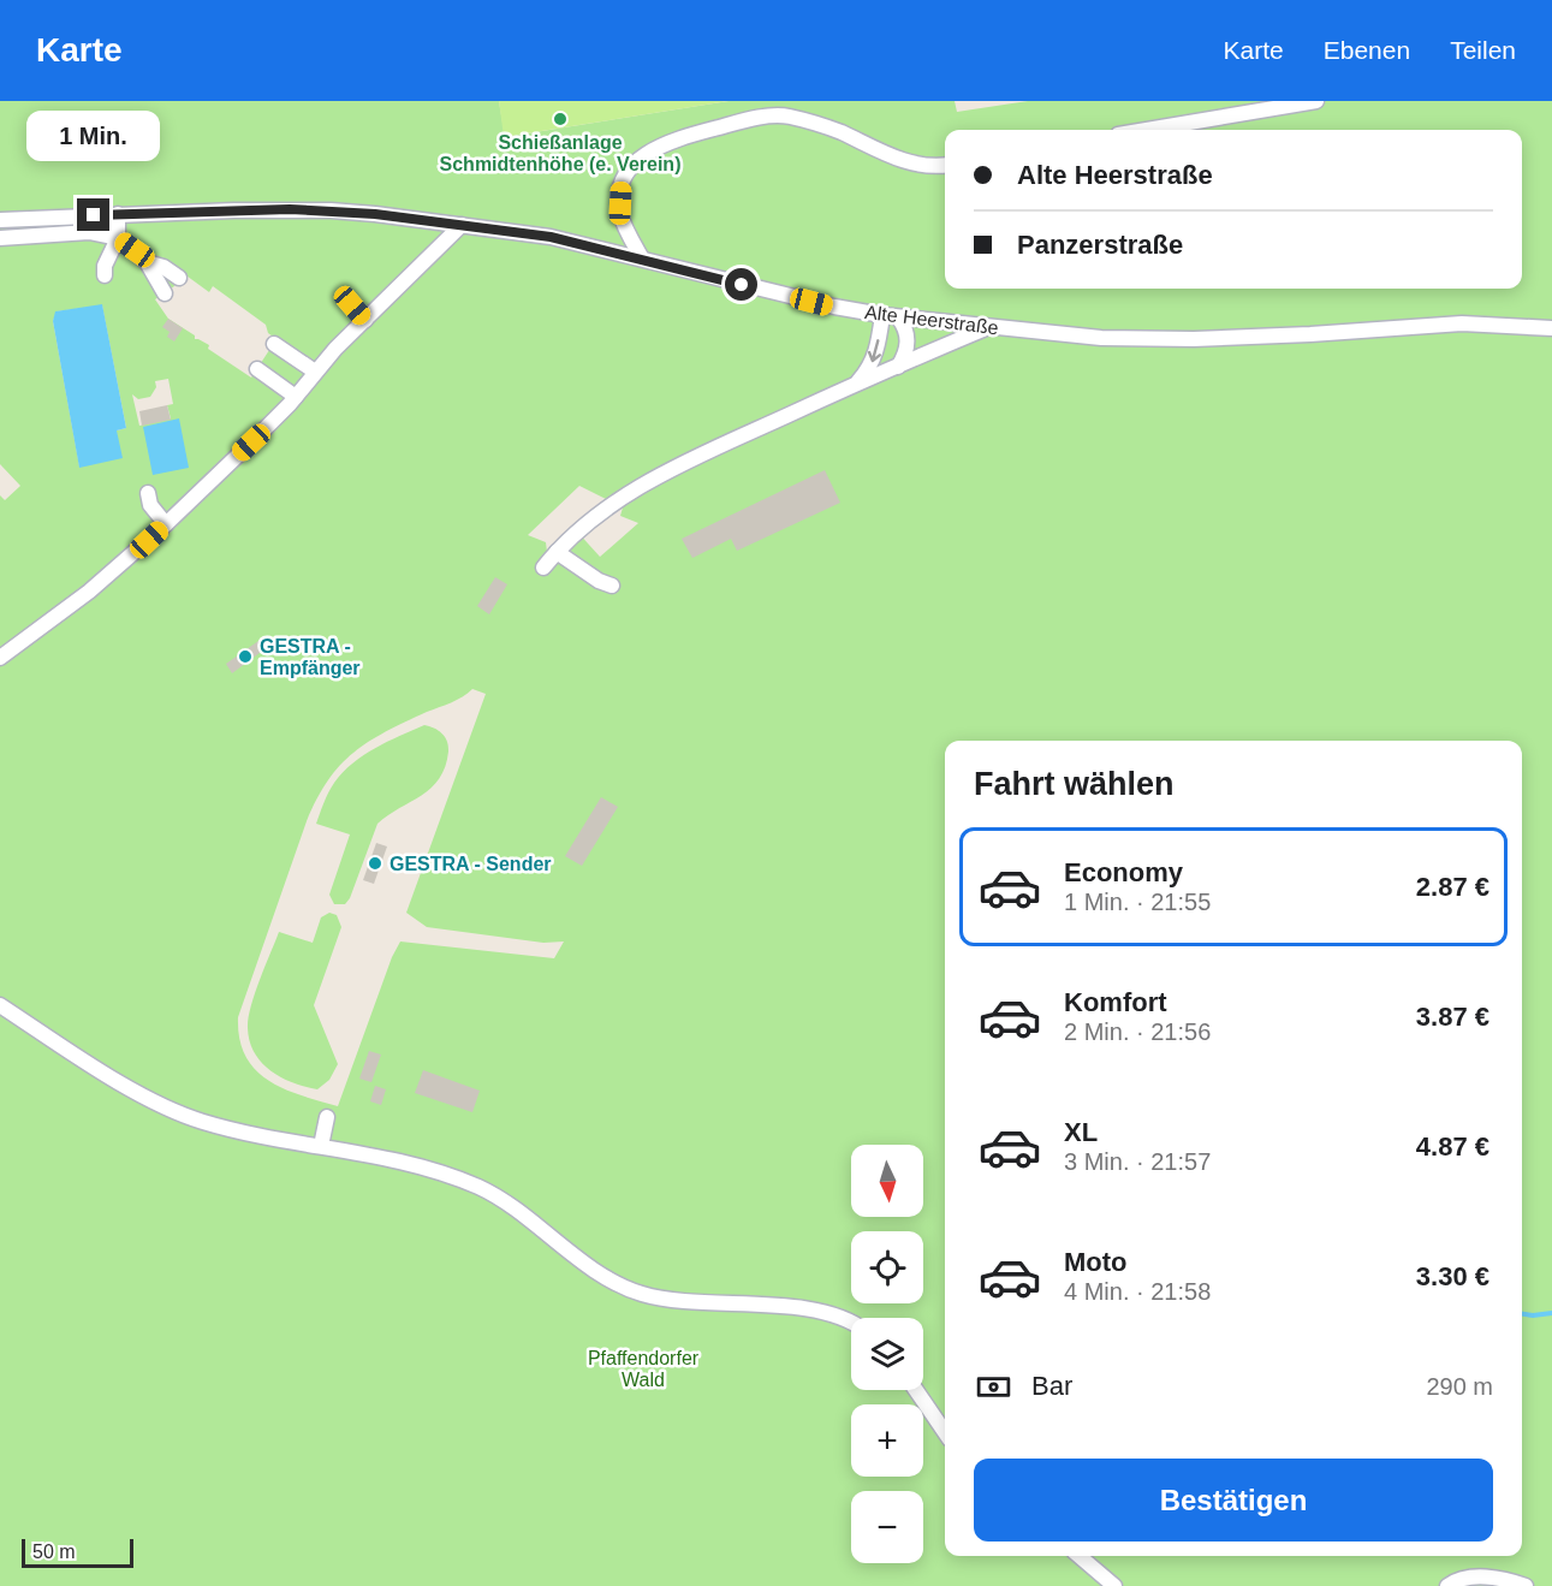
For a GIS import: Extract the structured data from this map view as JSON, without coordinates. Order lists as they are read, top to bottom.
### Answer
{
  "streets": {
    "street": ["Alte Heerstraße"]
  },
  "parks": ["Pfaffendorfer Wald"],
  "places": ["Schießanlage Schmidtenhöhe (e. Verein)", "GESTRA - Empfänger", "GESTRA - Sender"],
  "scale_bar": "50 m",
  "north": "bottom",
  "page": {
    "header": "Karte",
    "nav": ["Karte", "Ebenen", "Teilen"],
    "bubble": "1 Min.",
    "banner": ["Alte Heerstraße", "Panzerstraße"],
    "heading": "Fahrt wählen",
    "list": [
      {
        "name": "Economy",
        "note": "1 Min. · 21:55",
        "value": "2.87 €"
      },
      {
        "name": "Komfort",
        "note": "2 Min. · 21:56",
        "value": "3.87 €"
      },
      {
        "name": "XL",
        "note": "3 Min. · 21:57",
        "value": "4.87 €"
      },
      {
        "name": "Moto",
        "note": "4 Min. · 21:58",
        "value": "3.30 €"
      }
    ],
    "map_buttons": ["+", "−"],
    "pay": ["Bar", "290 m"],
    "buttons": "Bestätigen",
    "scale": "50 m"
  }
}
